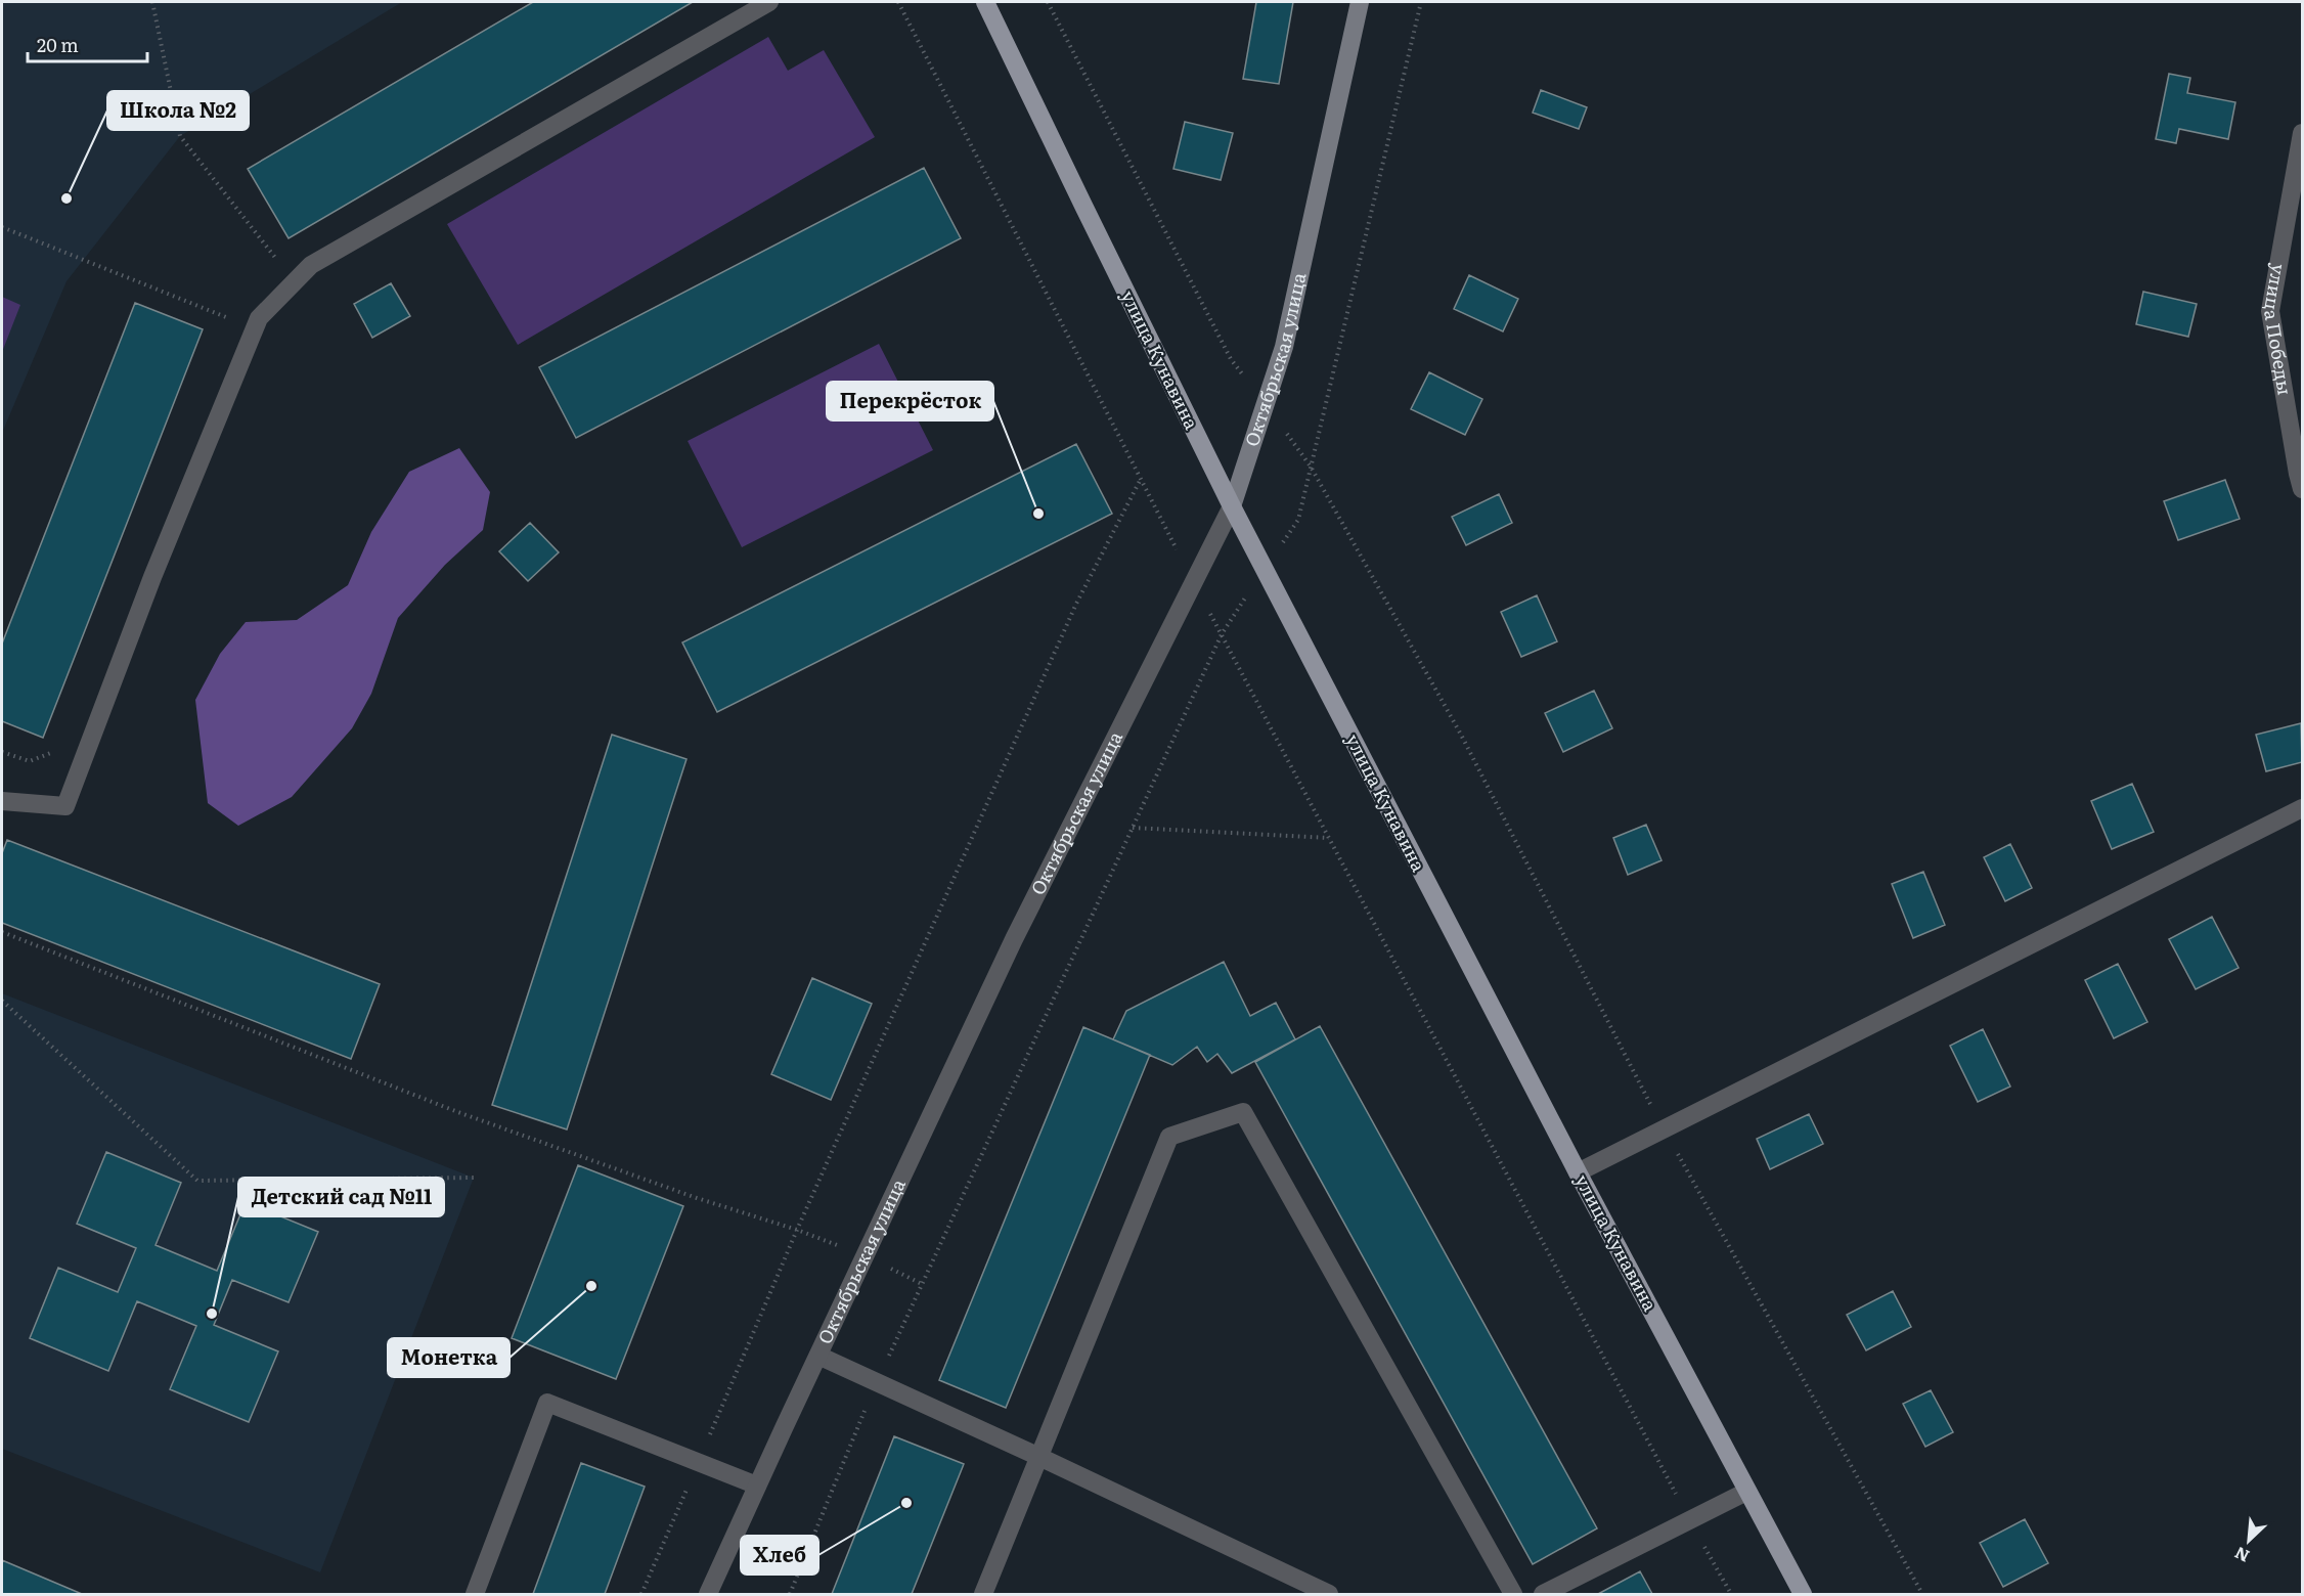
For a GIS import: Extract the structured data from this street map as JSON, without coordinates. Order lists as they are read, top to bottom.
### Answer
{
  "streets": {
    "main road": ["Октябрьская улица", "улица Кунавина"],
    "street": ["улица Победы"]
  },
  "crossings": [
    ["Октябрьская улица", "улица Кунавина"]
  ],
  "places": [
    "Школа №2",
    "Перекрёсток",
    "Монетка",
    "Детский сад №11",
    "Хлеб"
  ],
  "scale_bar": "20 m",
  "north": "bottom left"
}
